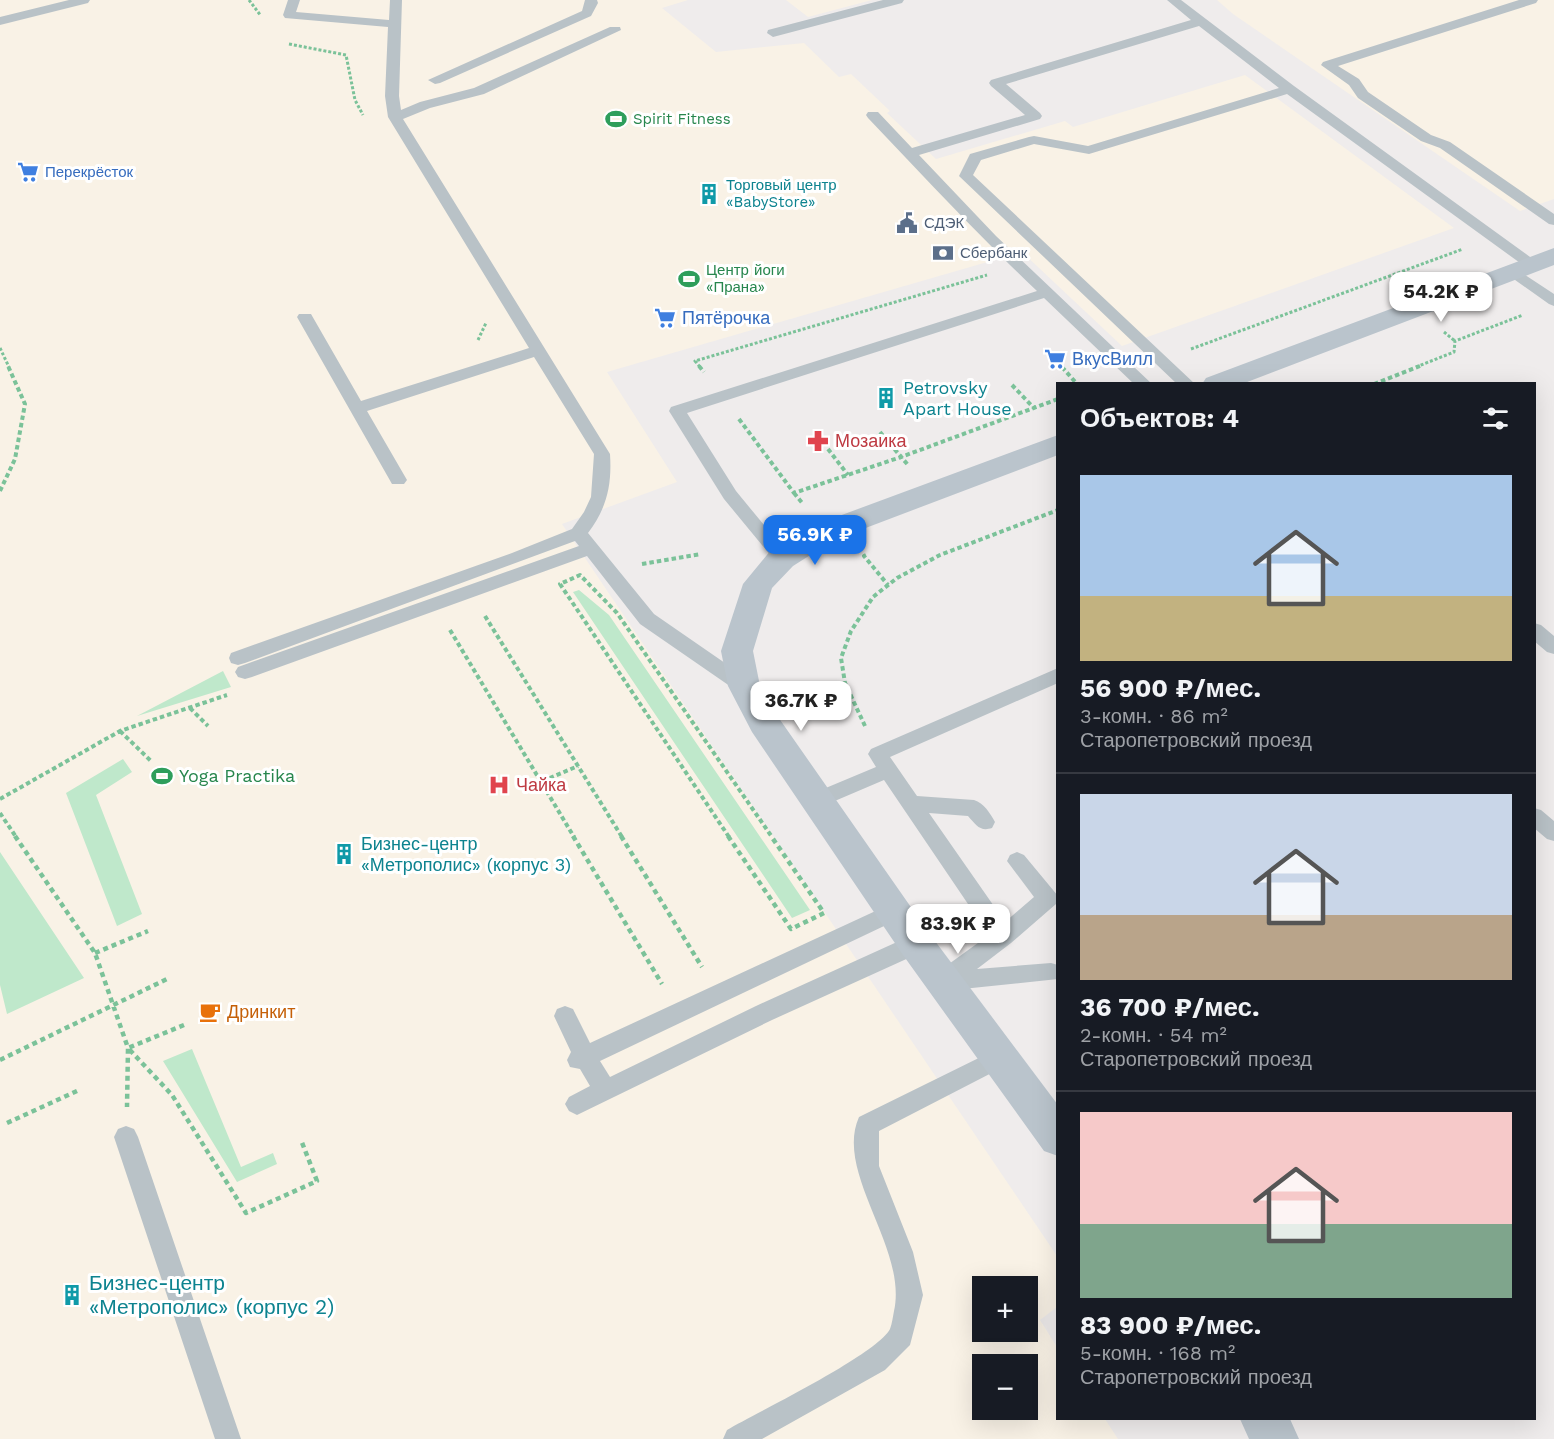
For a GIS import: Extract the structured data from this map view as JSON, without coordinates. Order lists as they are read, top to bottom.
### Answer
{
  "places": {
    "sports": ["Spirit Fitness", "Центр йоги «Прана»", "Yoga Practika"],
    "supermarket": ["Перекрёсток", "Пятёрочка", "ВкусВилл"],
    "building": [
      "Торговый центр «BabyStore»",
      "Petrovsky Apart House",
      "Бизнес-центр «Метрополис» (корпус 3)",
      "Бизнес-центр «Метрополис» (корпус 2)"
    ],
    "public building": ["СДЭК"],
    "bank": ["Сбербанк"],
    "pharmacy": ["Мозаика"],
    "hospital": ["Чайка"],
    "cafe": ["Дринкит"]
  },
  "page": {
    "price": [
      "54.2K ₽",
      "56.9K ₽",
      "36.7K ₽",
      "83.9K ₽"
    ],
    "heading": "Объектов: 4",
    "list": [
      {
        "name": "56 900 ₽/мес.",
        "note": "3-комн. · 86 m² · Старопетровский проезд"
      },
      {
        "name": "36 700 ₽/мес.",
        "note": "2-комн. · 54 m² · Старопетровский проезд"
      },
      {
        "name": "83 900 ₽/мес.",
        "note": "5-комн. · 168 m² · Старопетровский проезд"
      }
    ],
    "map_buttons": ["+", "−"]
  }
}
